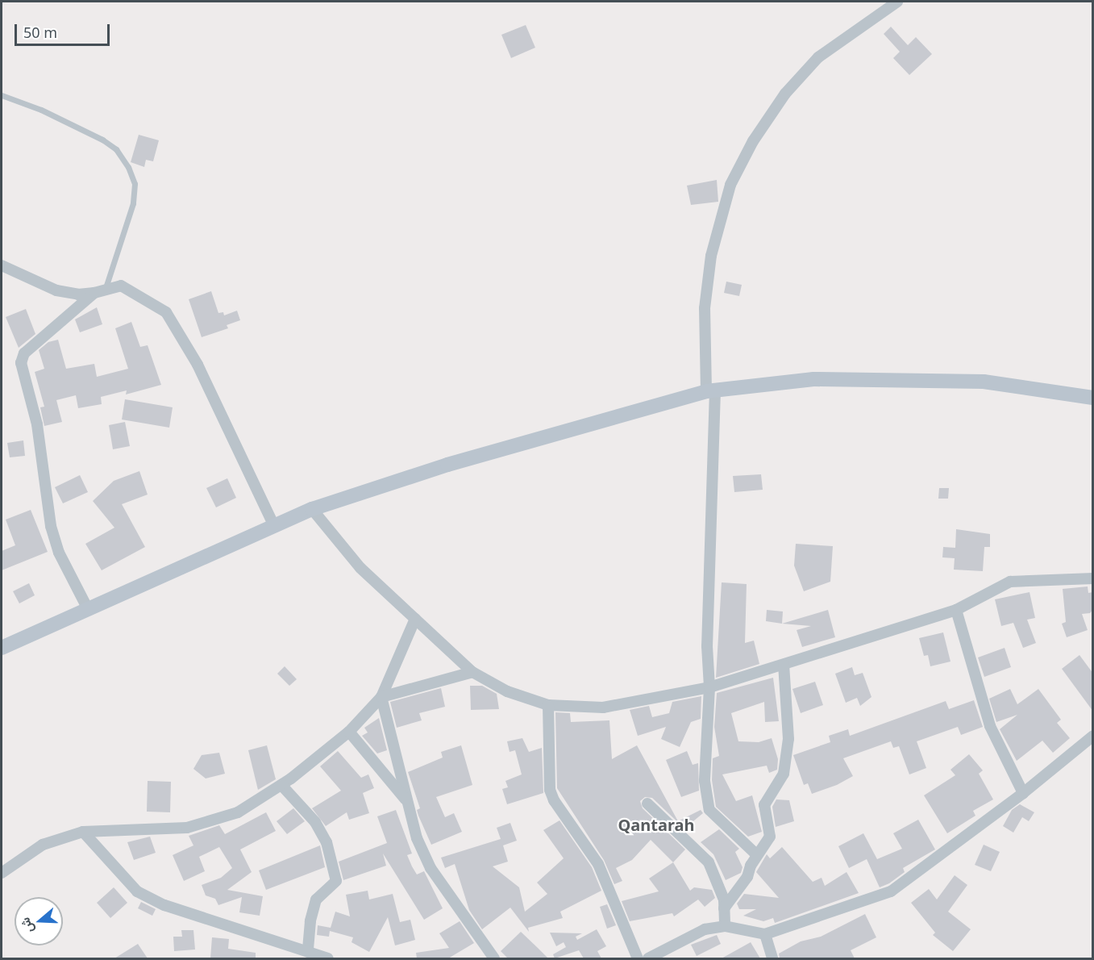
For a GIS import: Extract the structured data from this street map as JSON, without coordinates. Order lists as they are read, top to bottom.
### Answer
{
  "districts": ["Qantarah"],
  "scale_bar": "50 m",
  "north": "left"
}
